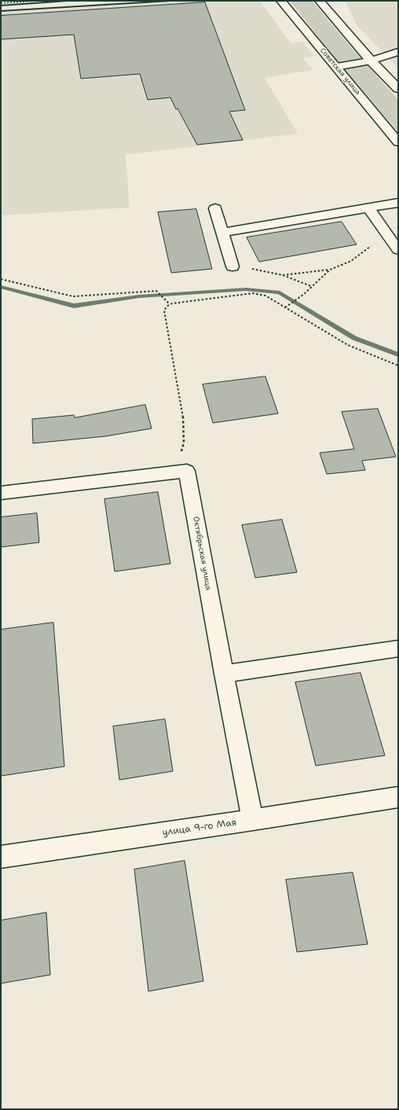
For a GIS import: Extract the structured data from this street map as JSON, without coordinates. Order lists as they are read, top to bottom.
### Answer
{
  "streets": {
    "street": ["Советская улица", "Октябрьская улица", "улица 9-го Мая"]
  },
  "crossings": [
    ["Октябрьская улица", "улица 9-го Мая"]
  ]
}
